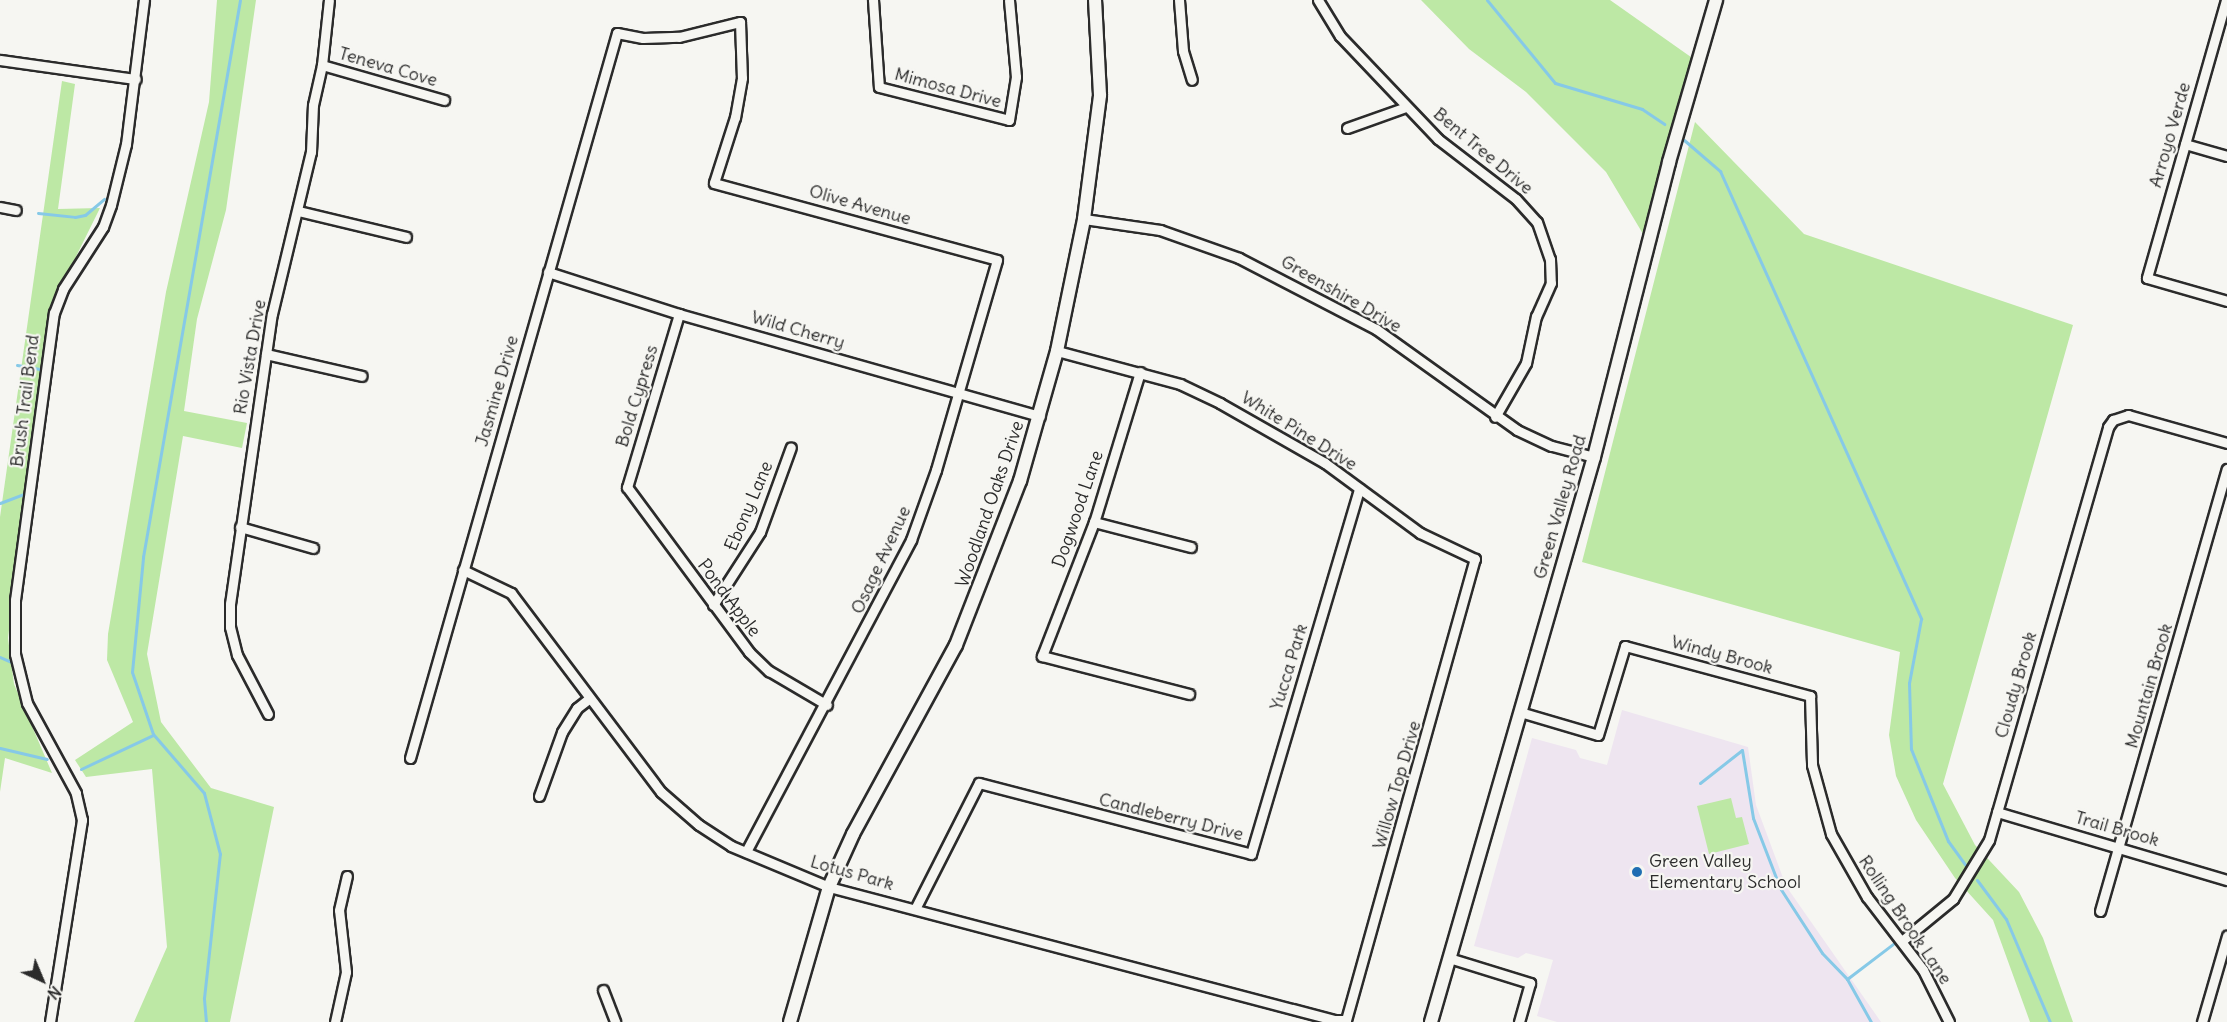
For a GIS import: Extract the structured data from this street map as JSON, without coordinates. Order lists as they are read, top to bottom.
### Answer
{
  "streets": {
    "street": [
      "Teneva Cove",
      "Mimosa Drive",
      "Arroyo Verde",
      "Bent Tree Drive",
      "Olive Avenue",
      "Greenshire Drive",
      "Wild Cherry",
      "Rio Vista Drive",
      "Jasmine Drive",
      "Bold Cypress",
      "Brush Trail Bend",
      "White Pine Drive",
      "Woodland Oaks Drive",
      "Ebony Lane",
      "Green Valley Road",
      "Dogwood Lane",
      "Osage Avenue",
      "Pond Apple",
      "Windy Brook",
      "Yucca Park",
      "Cloudy Brook",
      "Mountain Brook",
      "Willow Top Drive",
      "Candleberry Drive",
      "Trail Brook",
      "Lotus Park",
      "Rolling Brook Lane"
    ]
  },
  "crossings": [
    ["Teneva Cove", "Rio Vista Drive"],
    ["Bent Tree Drive", "Greenshire Drive"],
    ["Olive Avenue", "Jasmine Drive"],
    ["Olive Avenue", "Osage Avenue"],
    ["Greenshire Drive", "Woodland Oaks Drive"],
    ["Greenshire Drive", "Green Valley Road"],
    ["Wild Cherry", "Jasmine Drive"],
    ["Wild Cherry", "Bold Cypress"],
    ["Wild Cherry", "Woodland Oaks Drive"],
    ["Wild Cherry", "Osage Avenue"],
    ["Jasmine Drive", "Lotus Park"],
    ["Bold Cypress", "Pond Apple"],
    ["White Pine Drive", "Woodland Oaks Drive"],
    ["White Pine Drive", "Dogwood Lane"],
    ["White Pine Drive", "Yucca Park"],
    ["White Pine Drive", "Willow Top Drive"],
    ["Woodland Oaks Drive", "Lotus Park"],
    ["Ebony Lane", "Pond Apple"],
    ["Green Valley Road", "Windy Brook"],
    ["Osage Avenue", "Pond Apple"],
    ["Osage Avenue", "Lotus Park"],
    ["Windy Brook", "Rolling Brook Lane"],
    ["Yucca Park", "Candleberry Drive"],
    ["Cloudy Brook", "Trail Brook"],
    ["Cloudy Brook", "Rolling Brook Lane"],
    ["Mountain Brook", "Trail Brook"],
    ["Willow Top Drive", "Lotus Park"],
    ["Candleberry Drive", "Lotus Park"]
  ],
  "places": ["Green Valley Elementary School"],
  "north": "bottom right"
}
